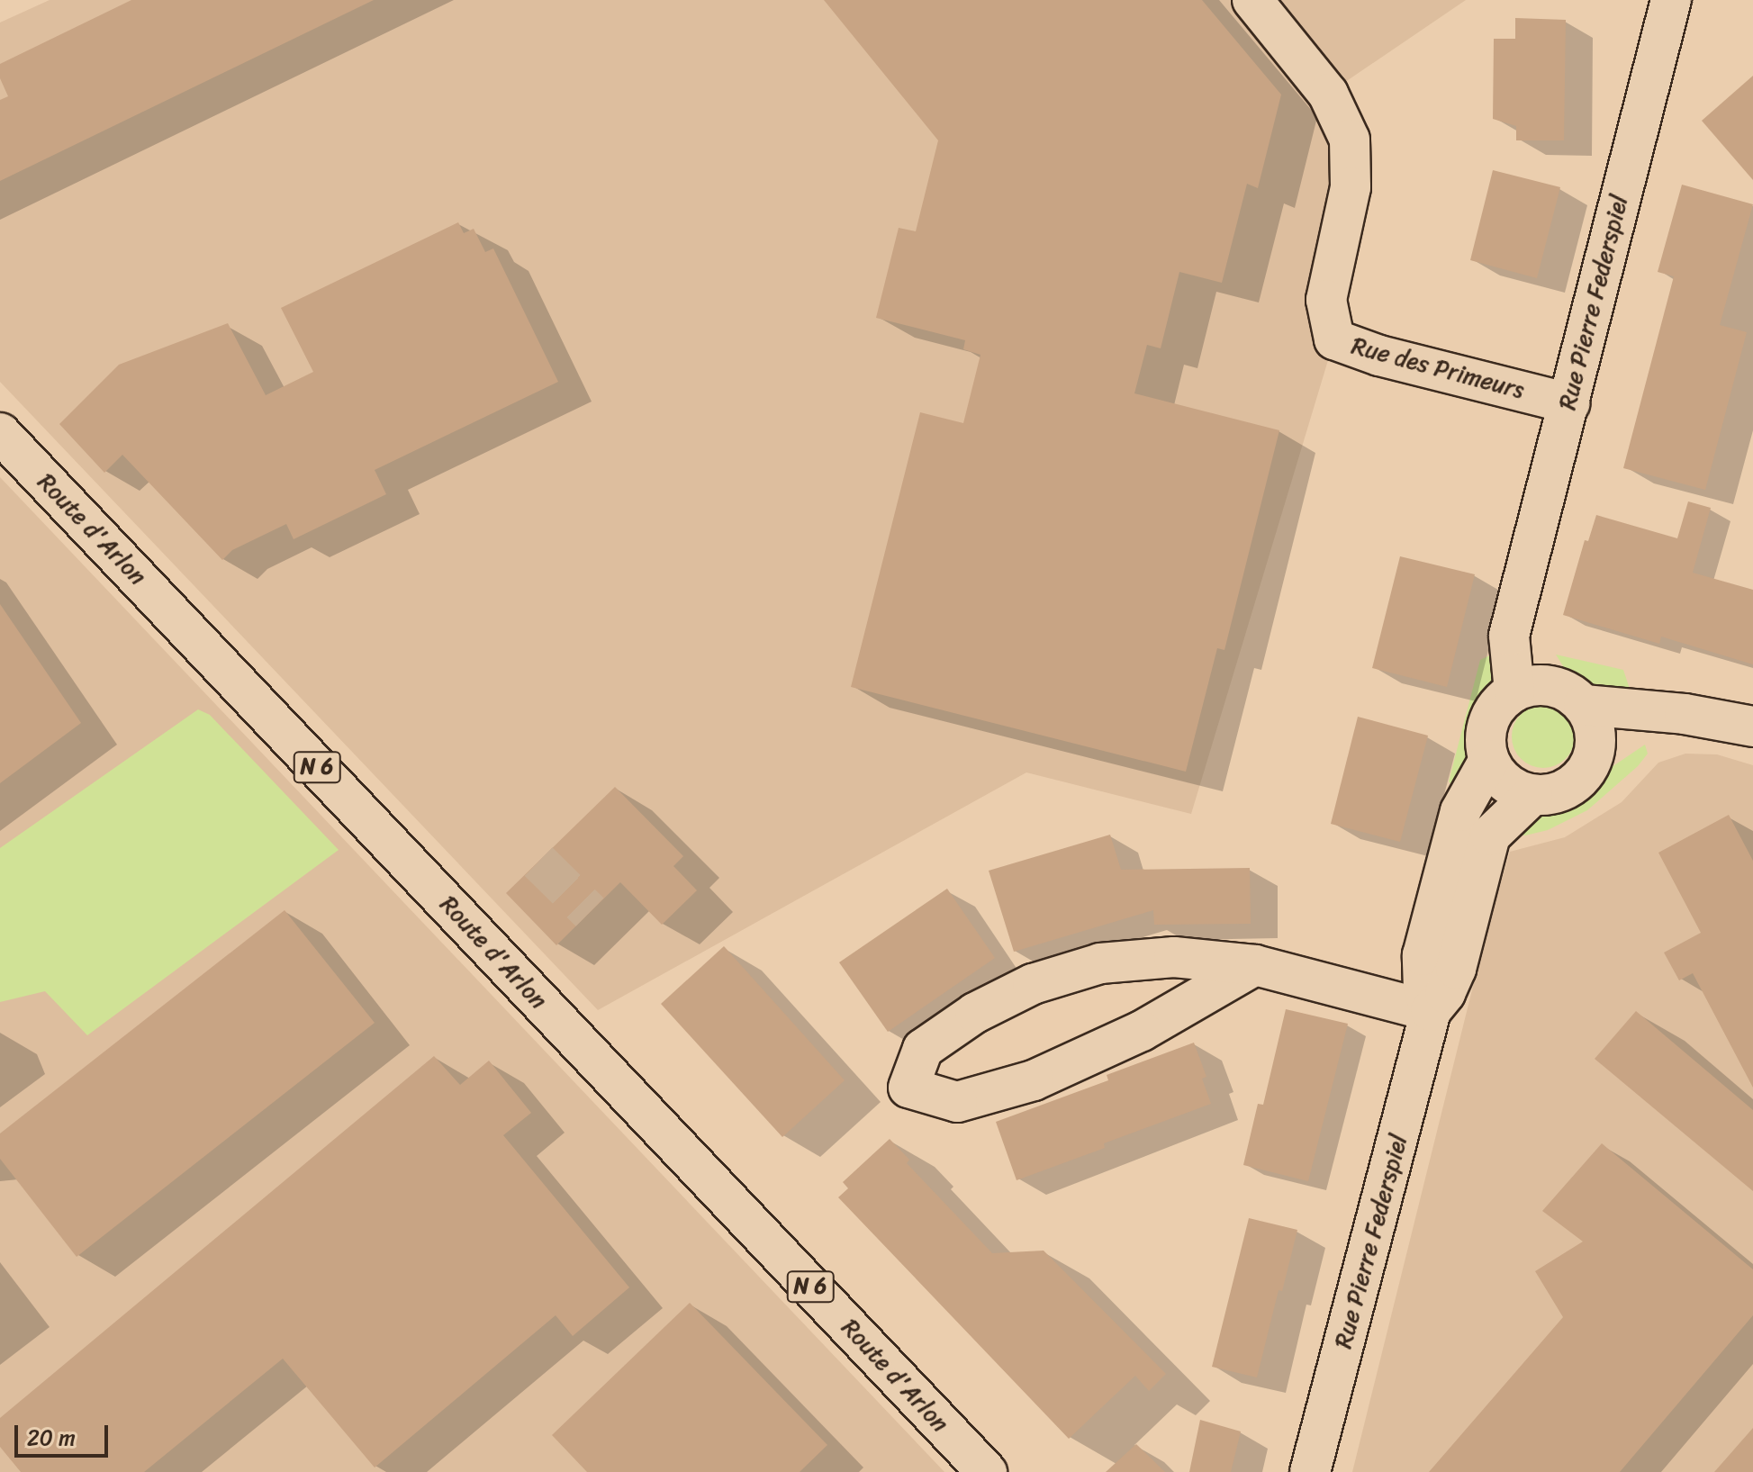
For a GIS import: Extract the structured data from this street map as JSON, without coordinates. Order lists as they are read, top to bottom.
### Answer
{
  "streets": {
    "street": [
      "Rue Pierre Federspiel",
      "Rue des Primeurs",
      "Route d'Arlon",
      "N 6"
    ]
  },
  "crossings": [
    ["Rue Pierre Federspiel", "Rue des Primeurs"]
  ],
  "scale_bar": "20 m"
}
